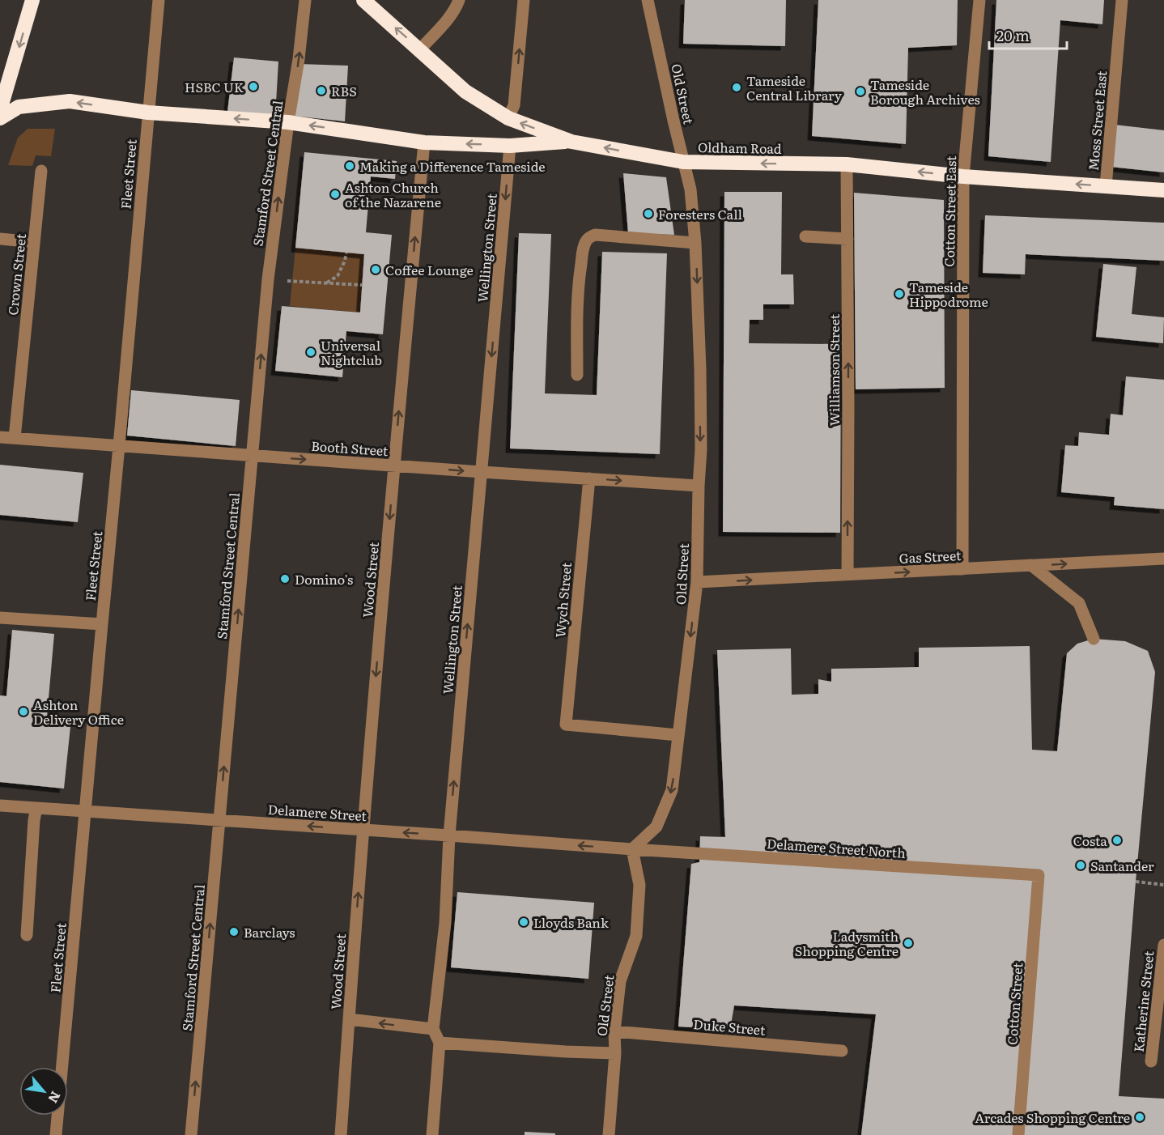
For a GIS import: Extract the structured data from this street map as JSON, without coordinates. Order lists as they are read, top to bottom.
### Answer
{
  "streets": {
    "highway": ["Oldham Road"],
    "street": [
      "Old Street",
      "Moss Street East",
      "Stamford Street Central",
      "Fleet Street",
      "Cotton Street East",
      "Wellington Street",
      "Crown Street",
      "Williamson Street",
      "Booth Street",
      "Gas Street",
      "Wood Street",
      "Wych Street",
      "Delamere Street",
      "Delamere Street North",
      "Katherine Street",
      "Cotton Street",
      "Duke Street"
    ]
  },
  "crossings": [
    ["Old Street", "Oldham Road"],
    ["Old Street", "Booth Street"],
    ["Old Street", "Gas Street"],
    ["Old Street", "Wych Street"],
    ["Old Street", "Delamere Street"],
    ["Old Street", "Delamere Street North"],
    ["Old Street", "Duke Street"],
    ["Moss Street East", "Oldham Road"],
    ["Oldham Road", "Cotton Street East"],
    ["Oldham Road", "Williamson Street"],
    ["Stamford Street Central", "Booth Street"],
    ["Stamford Street Central", "Delamere Street"],
    ["Fleet Street", "Booth Street"],
    ["Fleet Street", "Delamere Street"],
    ["Cotton Street East", "Gas Street"],
    ["Wellington Street", "Booth Street"],
    ["Wellington Street", "Wood Street"],
    ["Wellington Street", "Delamere Street"],
    ["Crown Street", "Booth Street"],
    ["Williamson Street", "Gas Street"],
    ["Booth Street", "Wood Street"],
    ["Booth Street", "Wych Street"],
    ["Wood Street", "Delamere Street"],
    ["Delamere Street", "Delamere Street North"],
    ["Delamere Street North", "Cotton Street"]
  ],
  "one_way": [
    "Old Street",
    "Oldham Road",
    "Stamford Street Central",
    "Williamson Street",
    "Booth Street",
    "Gas Street",
    "Delamere Street"
  ],
  "places": [
    "HSBC UK",
    "Tameside Central Library",
    "RBS",
    "Tameside Borough Archives",
    "Making a Difference Tameside",
    "Ashton Church of the Nazarene",
    "Foresters Call",
    "Coffee Lounge",
    "Tameside Hippodrome",
    "Universal Nightclub",
    "Domino's",
    "Ashton Delivery Office",
    "Costa",
    "Santander",
    "Lloyds Bank",
    "Barclays",
    "Ladysmith Shopping Centre",
    "Arcades Shopping Centre"
  ],
  "scale_bar": "20 m",
  "north": "bottom right"
}
